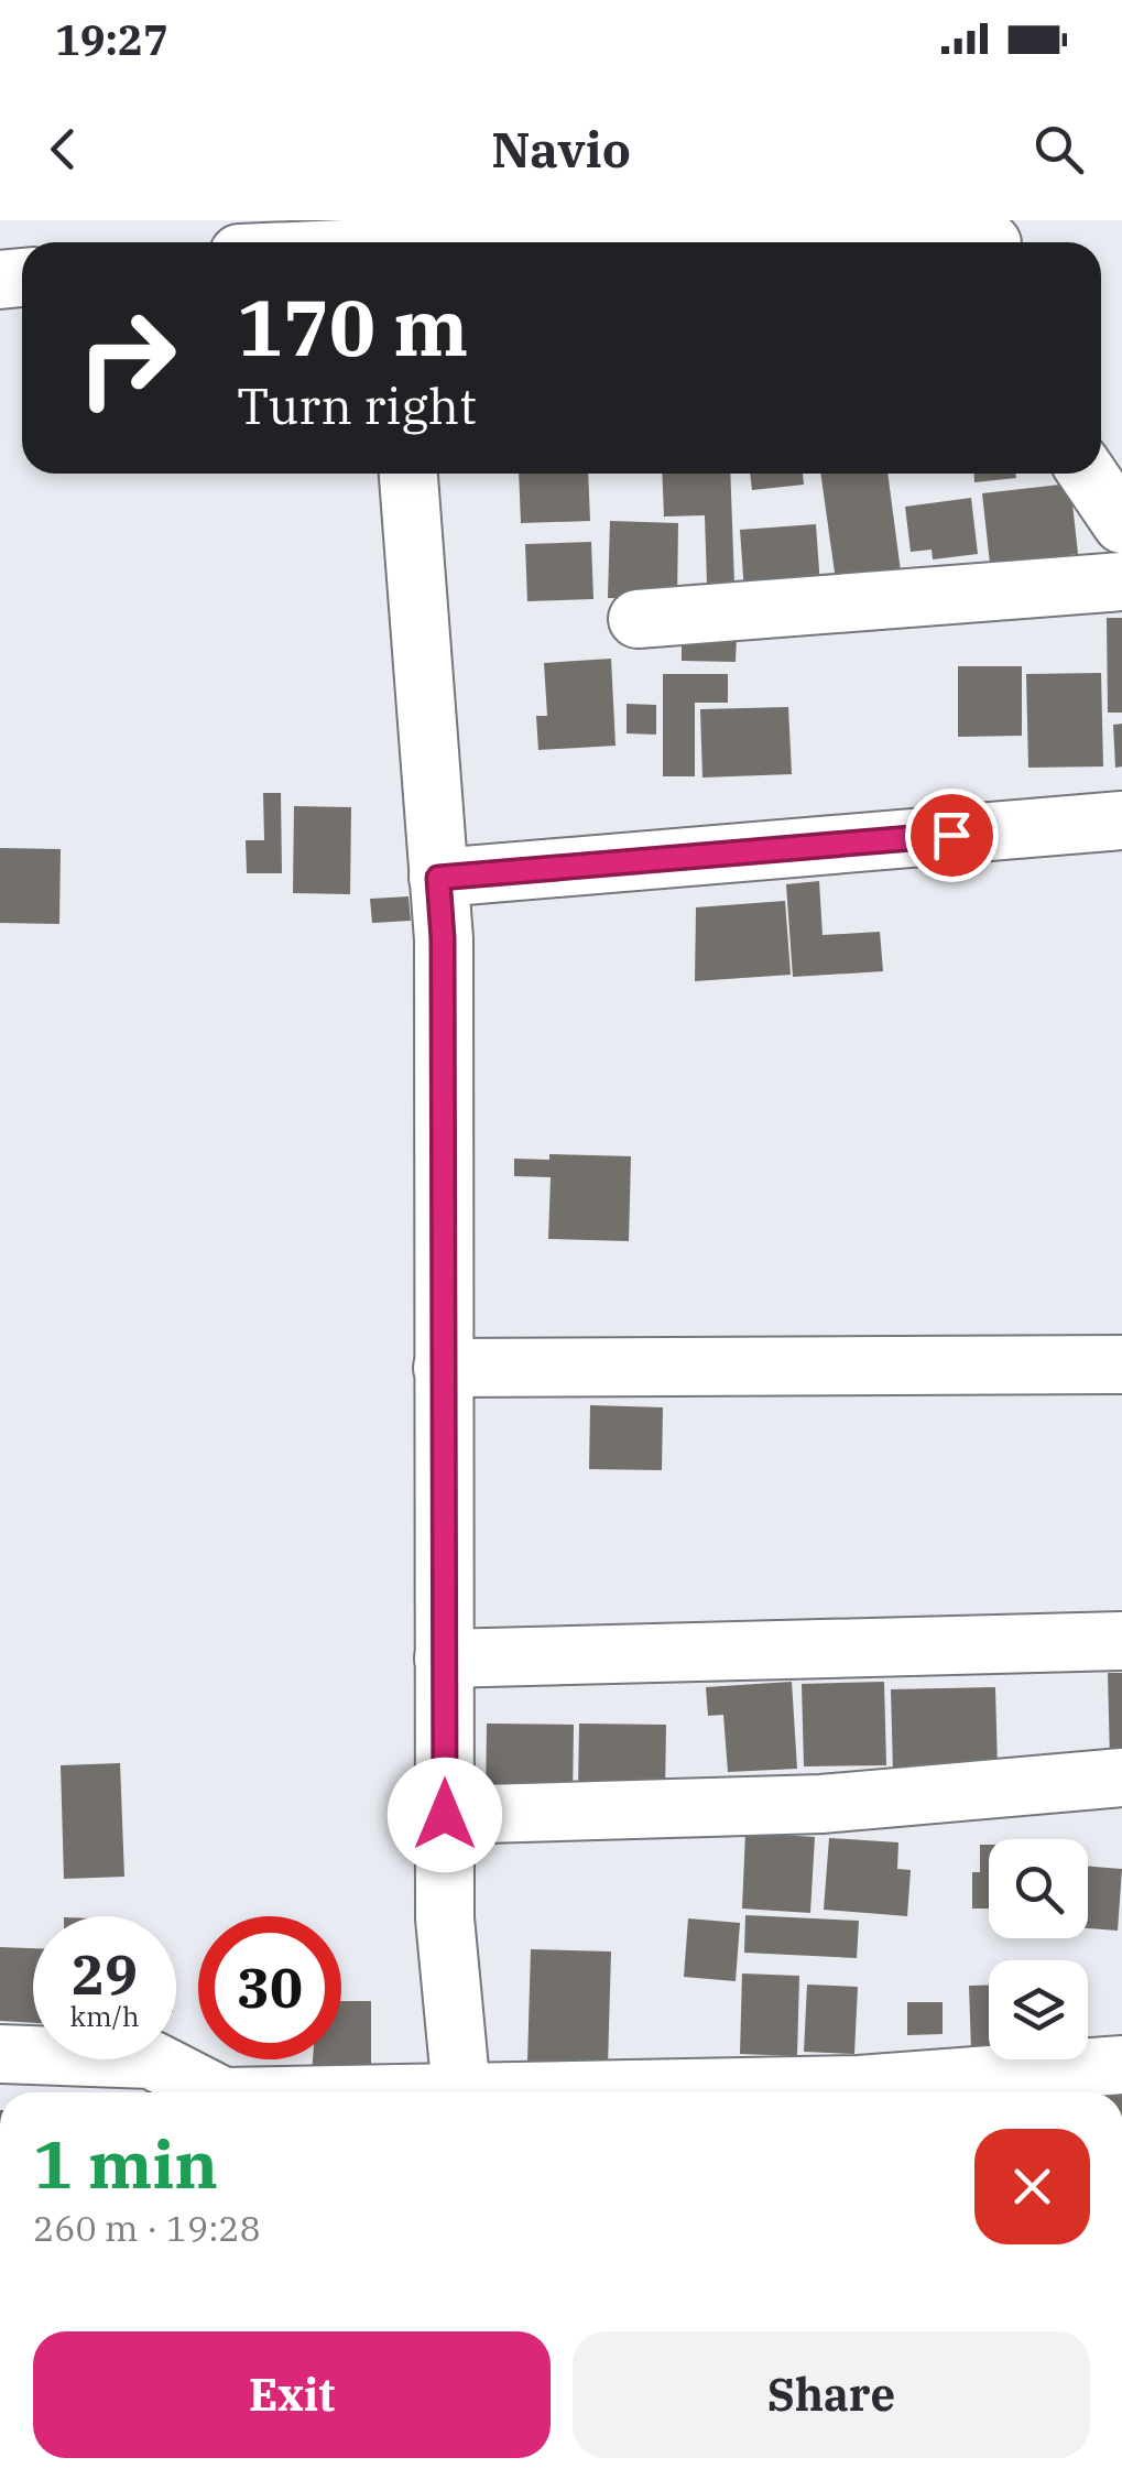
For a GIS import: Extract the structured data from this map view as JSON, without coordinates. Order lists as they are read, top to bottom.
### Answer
{
  "page": {
    "status": "19:27",
    "header": "Navio",
    "turn": ["170 m", "Turn right"],
    "speed": "29 km/h",
    "limit": "30",
    "heading": ["1 min", "260 m · 19:28"],
    "buttons": ["Exit", "Share"]
  }
}
